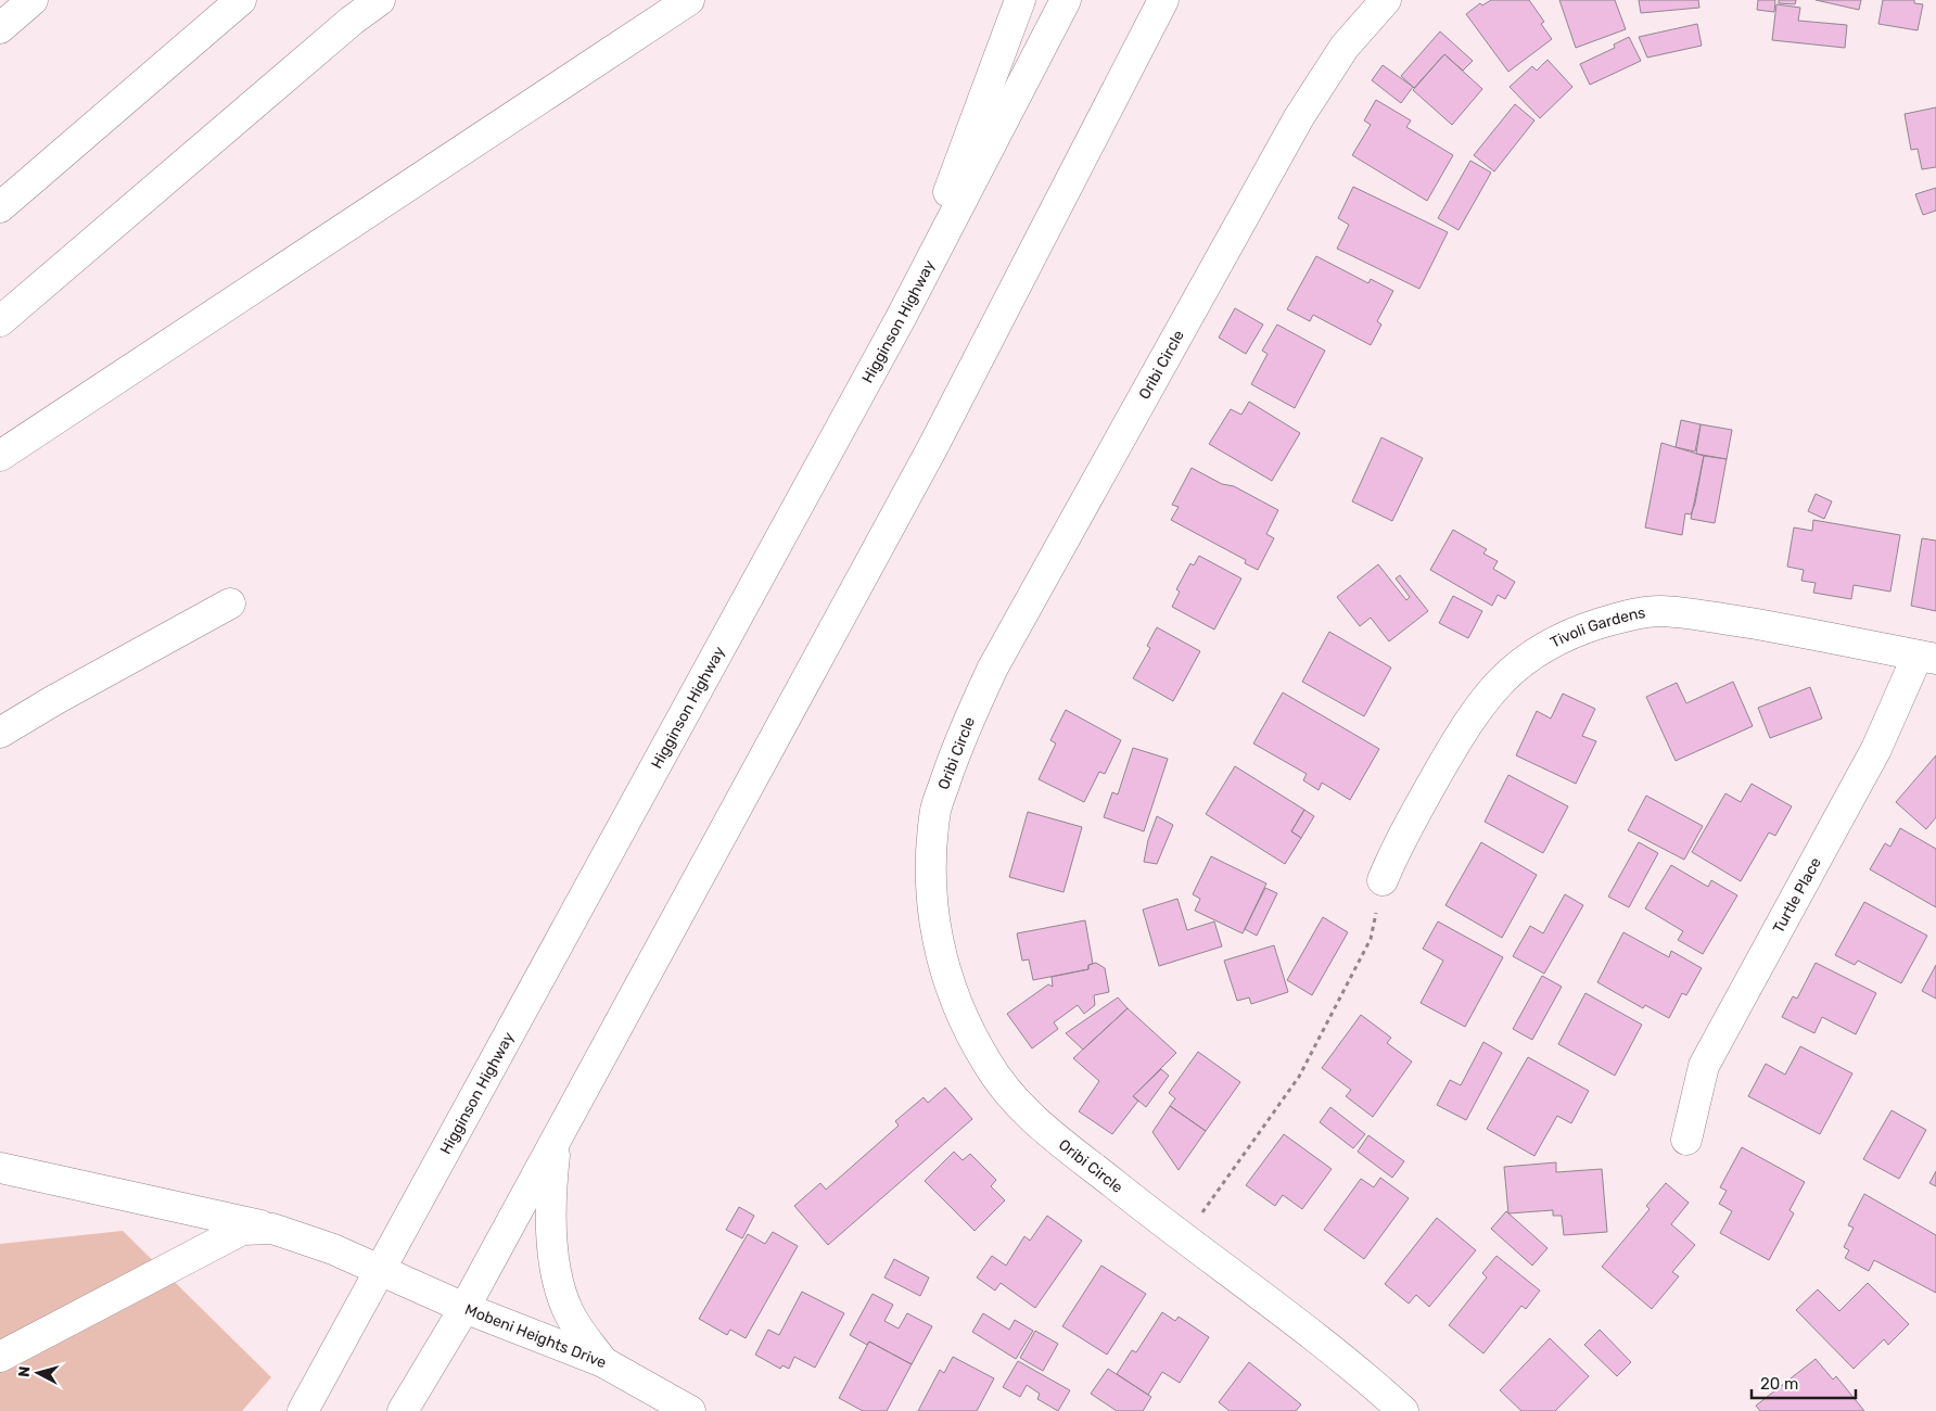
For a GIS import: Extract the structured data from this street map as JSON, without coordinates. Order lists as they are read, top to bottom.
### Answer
{
  "streets": {
    "main road": [
      "Higginson Highway",
      "Oribi Circle",
      "Tivoli Gardens",
      "Turtle Place",
      "Mobeni Heights Drive"
    ]
  },
  "crossings": [
    ["Higginson Highway", "Mobeni Heights Drive"],
    ["Tivoli Gardens", "Turtle Place"]
  ],
  "scale_bar": "20 m",
  "north": "left"
}
